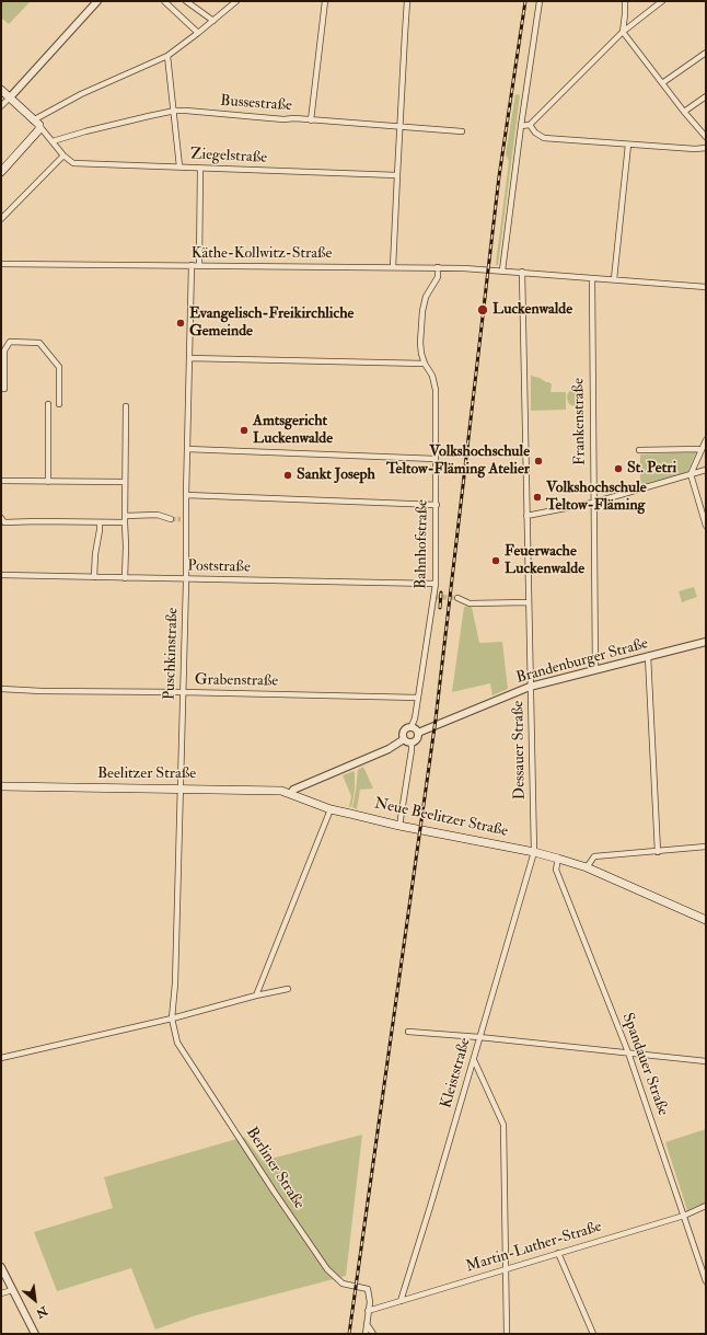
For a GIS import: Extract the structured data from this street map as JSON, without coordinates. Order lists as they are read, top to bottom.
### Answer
{
  "streets": {
    "main road": ["Beelitzer Straße", "Neue Beelitzer Straße"],
    "street": [
      "Bussestraße",
      "Ziegelstraße",
      "Käthe-Kollwitz-Straße",
      "Frankenstraße",
      "Bahnhofstraße",
      "Poststraße",
      "Puschkinstraße",
      "Brandenburger Straße",
      "Grabenstraße",
      "Dessauer Straße",
      "Spandauer Straße",
      "Kleiststraße",
      "Berliner Straße",
      "Martin-Luther-Straße"
    ]
  },
  "crossings": [
    ["Käthe-Kollwitz-Straße", "Frankenstraße"],
    ["Käthe-Kollwitz-Straße", "Bahnhofstraße"],
    ["Käthe-Kollwitz-Straße", "Puschkinstraße"],
    ["Käthe-Kollwitz-Straße", "Dessauer Straße"],
    ["Frankenstraße", "Brandenburger Straße"],
    ["Bahnhofstraße", "Poststraße"],
    ["Bahnhofstraße", "Brandenburger Straße"],
    ["Bahnhofstraße", "Grabenstraße"],
    ["Poststraße", "Puschkinstraße"],
    ["Puschkinstraße", "Grabenstraße"],
    ["Puschkinstraße", "Beelitzer Straße"],
    ["Puschkinstraße", "Berliner Straße"],
    ["Brandenburger Straße", "Dessauer Straße"],
    ["Dessauer Straße", "Neue Beelitzer Straße"],
    ["Dessauer Straße", "Kleiststraße"],
    ["Beelitzer Straße", "Neue Beelitzer Straße"],
    ["Neue Beelitzer Straße", "Spandauer Straße"],
    ["Neue Beelitzer Straße", "Kleiststraße"],
    ["Spandauer Straße", "Martin-Luther-Straße"],
    ["Kleiststraße", "Martin-Luther-Straße"],
    ["Berliner Straße", "Martin-Luther-Straße"]
  ],
  "places": [
    "Luckenwalde",
    "Evangelisch-Freikirchliche Gemeinde",
    "Amtsgericht Luckenwalde",
    "Volkshochschule Teltow-Fläming Atelier",
    "St. Petri",
    "Sankt Joseph",
    "Volkshochschule Teltow-Fläming",
    "Feuerwache Luckenwalde"
  ],
  "north": "bottom right"
}
